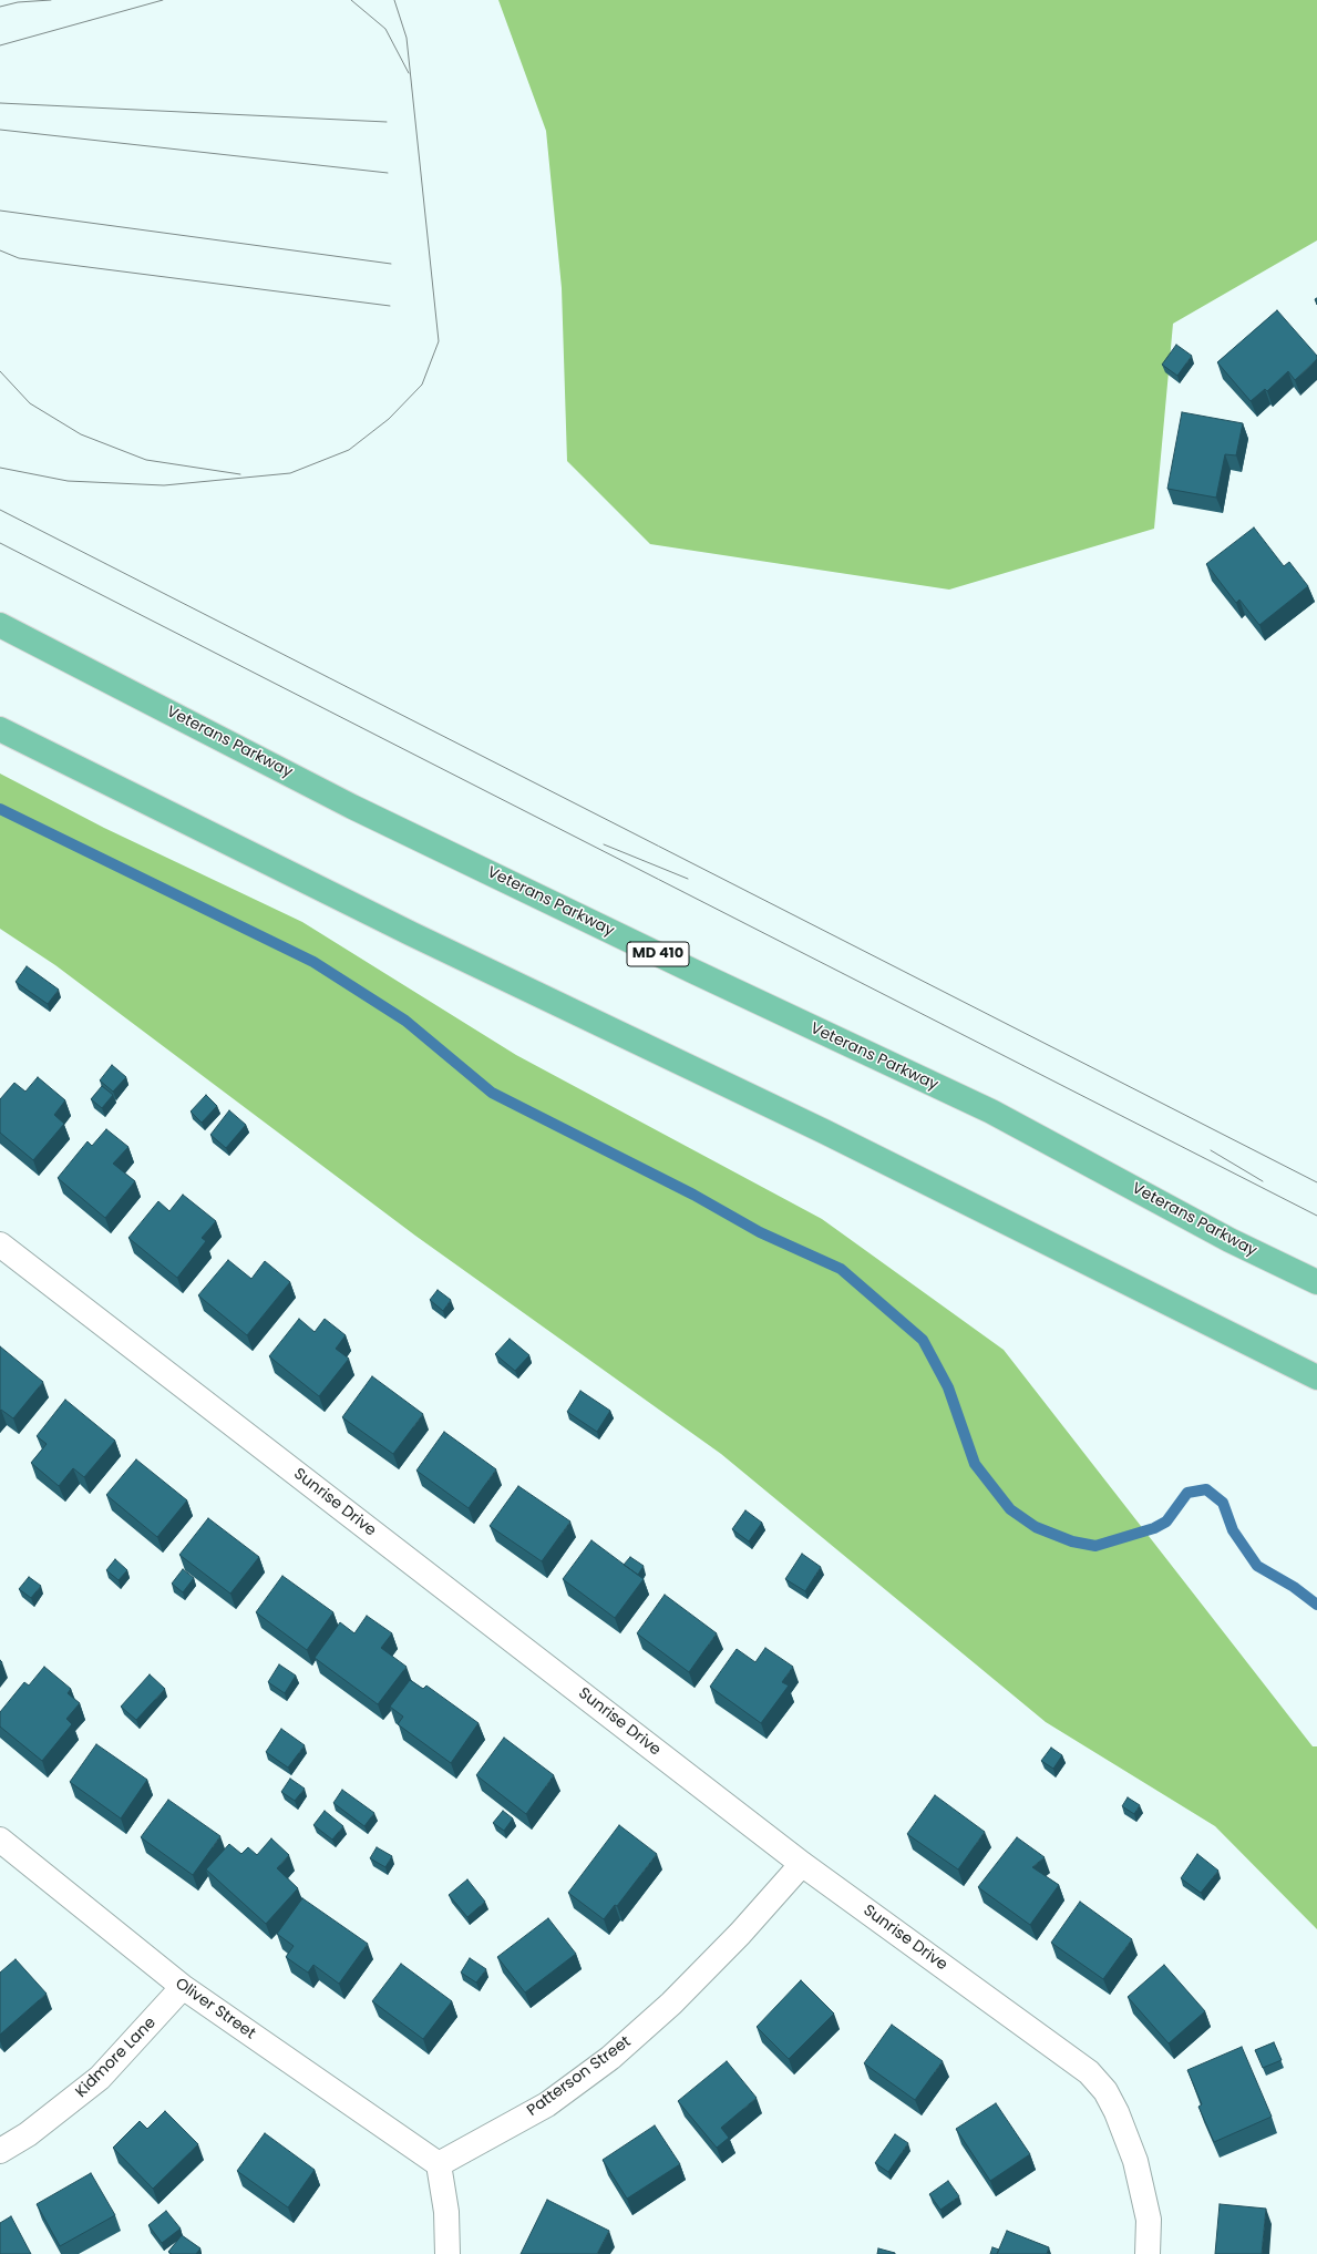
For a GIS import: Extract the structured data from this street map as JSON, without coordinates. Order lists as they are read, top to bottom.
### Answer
{
  "streets": {
    "main road": ["Veterans Parkway", "MD 410"],
    "street": [
      "Sunrise Drive",
      "Oliver Street",
      "Kidmore Lane",
      "Patterson Street"
    ]
  },
  "crossings": [
    ["Sunrise Drive", "Patterson Street"],
    ["Oliver Street", "Kidmore Lane"],
    ["Oliver Street", "Patterson Street"]
  ]
}
